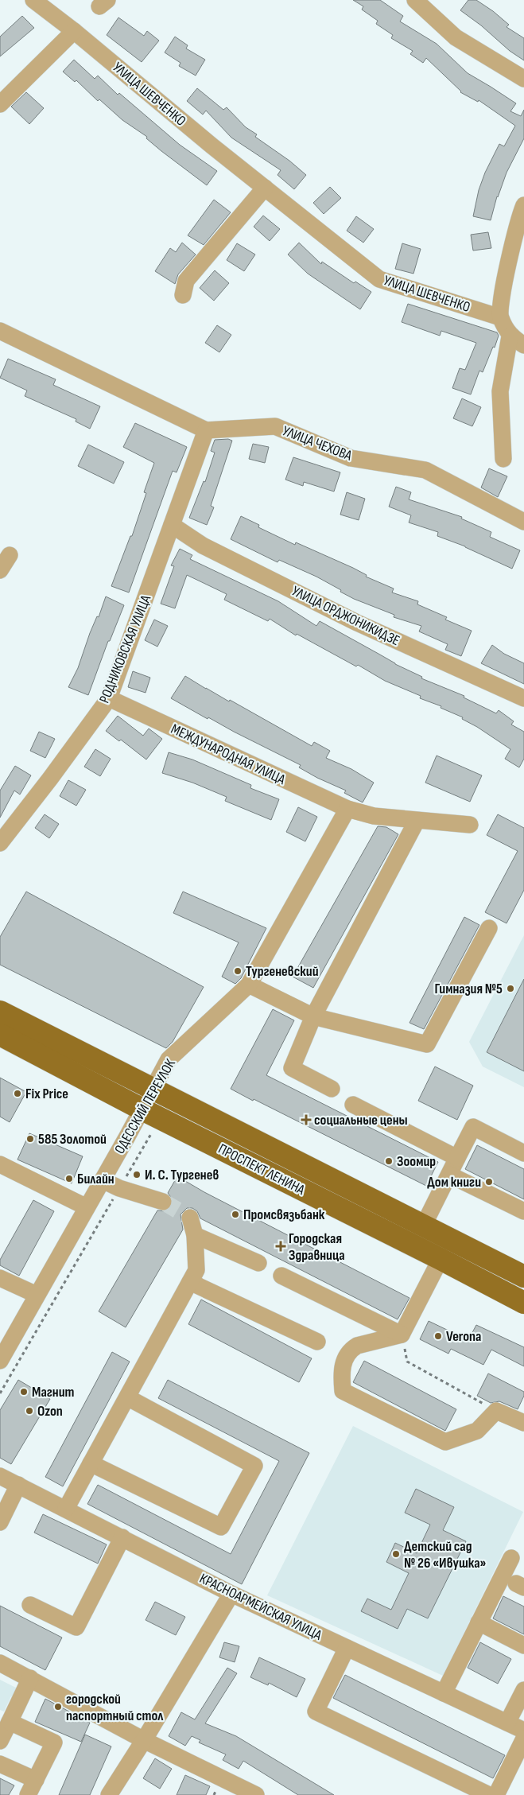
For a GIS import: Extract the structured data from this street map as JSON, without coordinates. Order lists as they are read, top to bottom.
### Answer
{
  "streets": {
    "main road": ["ПРОСПЕКТ ЛЕНИНА"],
    "street": [
      "УЛИЦА ШЕВЧЕНКО",
      "УЛИЦА ЧЕХОВА",
      "УЛИЦА ОРДЖОНИКИДЗЕ",
      "РОДНИКОВСКАЯ УЛИЦА",
      "МЕЖДУНАРОДНАЯ УЛИЦА",
      "ОДЕССКИЙ ПЕРЕУЛОК",
      "КРАСНОАРМЕЙСКАЯ УЛИЦА"
    ]
  },
  "crossings": [
    ["УЛИЦА ЧЕХОВА", "РОДНИКОВСКАЯ УЛИЦА"],
    ["УЛИЦА ОРДЖОНИКИДЗЕ", "РОДНИКОВСКАЯ УЛИЦА"],
    ["РОДНИКОВСКАЯ УЛИЦА", "МЕЖДУНАРОДНАЯ УЛИЦА"],
    ["МЕЖДУНАРОДНАЯ УЛИЦА", "ОДЕССКИЙ ПЕРЕУЛОК"],
    ["ОДЕССКИЙ ПЕРЕУЛОК", "ПРОСПЕКТ ЛЕНИНА"]
  ],
  "places": {
    "other": [
      "Тургеневский",
      "Гимназия №5",
      "Fix Price",
      "585 Золотой",
      "Зоомир",
      "И. С. Тургенев",
      "Билайн",
      "Дом книги",
      "Промсвязьбанк",
      "Verona",
      "Магнит",
      "Ozon",
      "Детский сад № 26 «Ивушка»",
      "городской паспортный стол"
    ],
    "health": ["социальные цены", "Городская Здравница"]
  }
}
